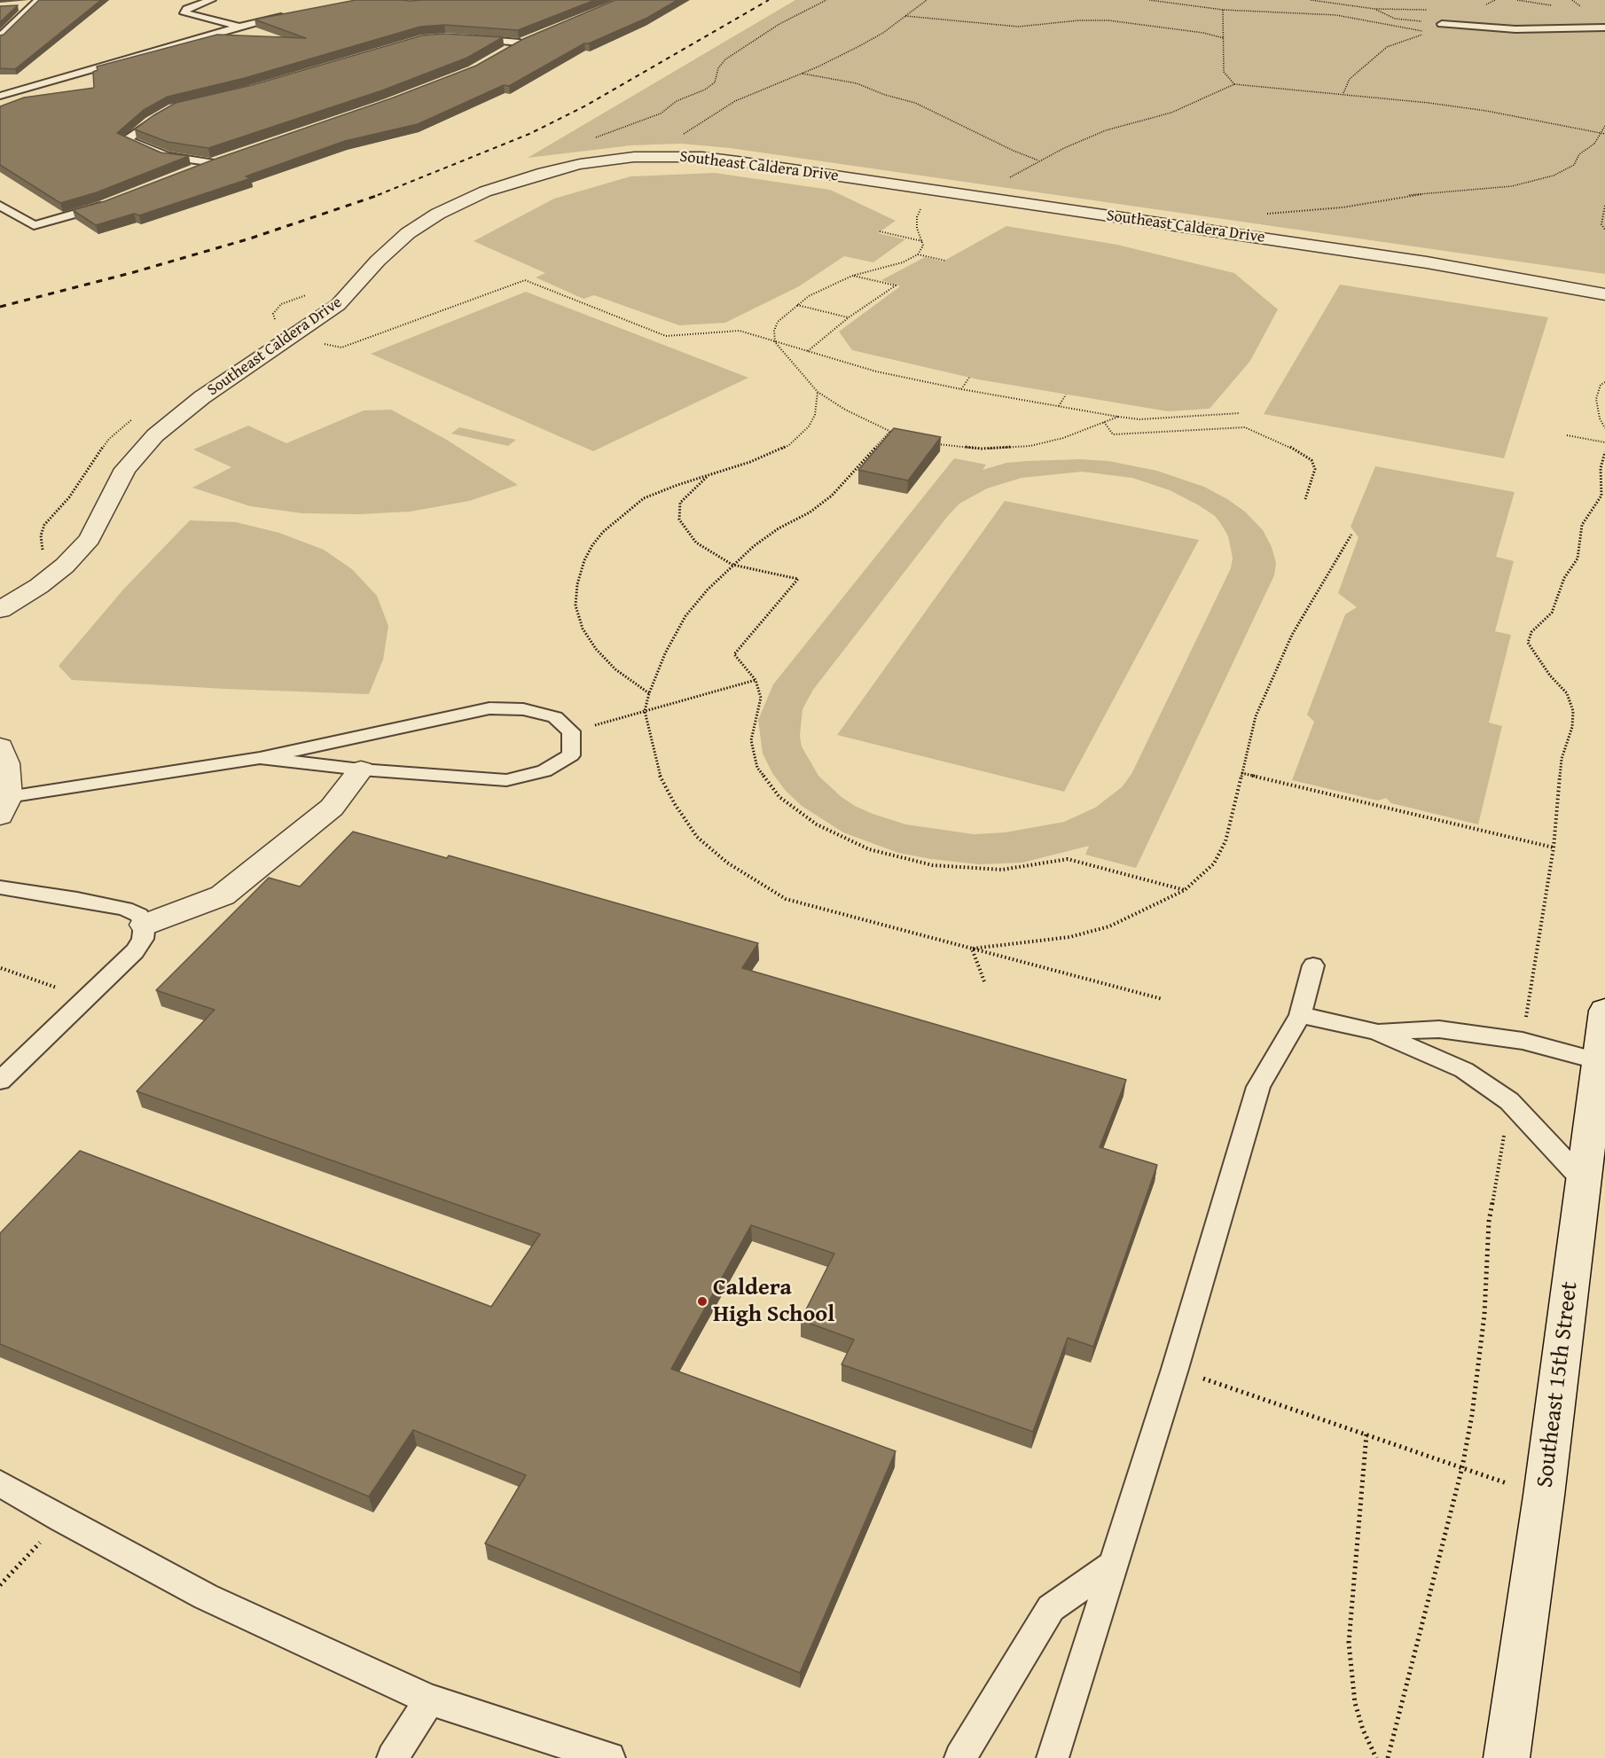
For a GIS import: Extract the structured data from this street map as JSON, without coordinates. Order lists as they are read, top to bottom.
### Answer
{
  "streets": {
    "street": ["Southeast Caldera Drive", "Southeast 15th Street"]
  },
  "places": ["Caldera High School"]
}
